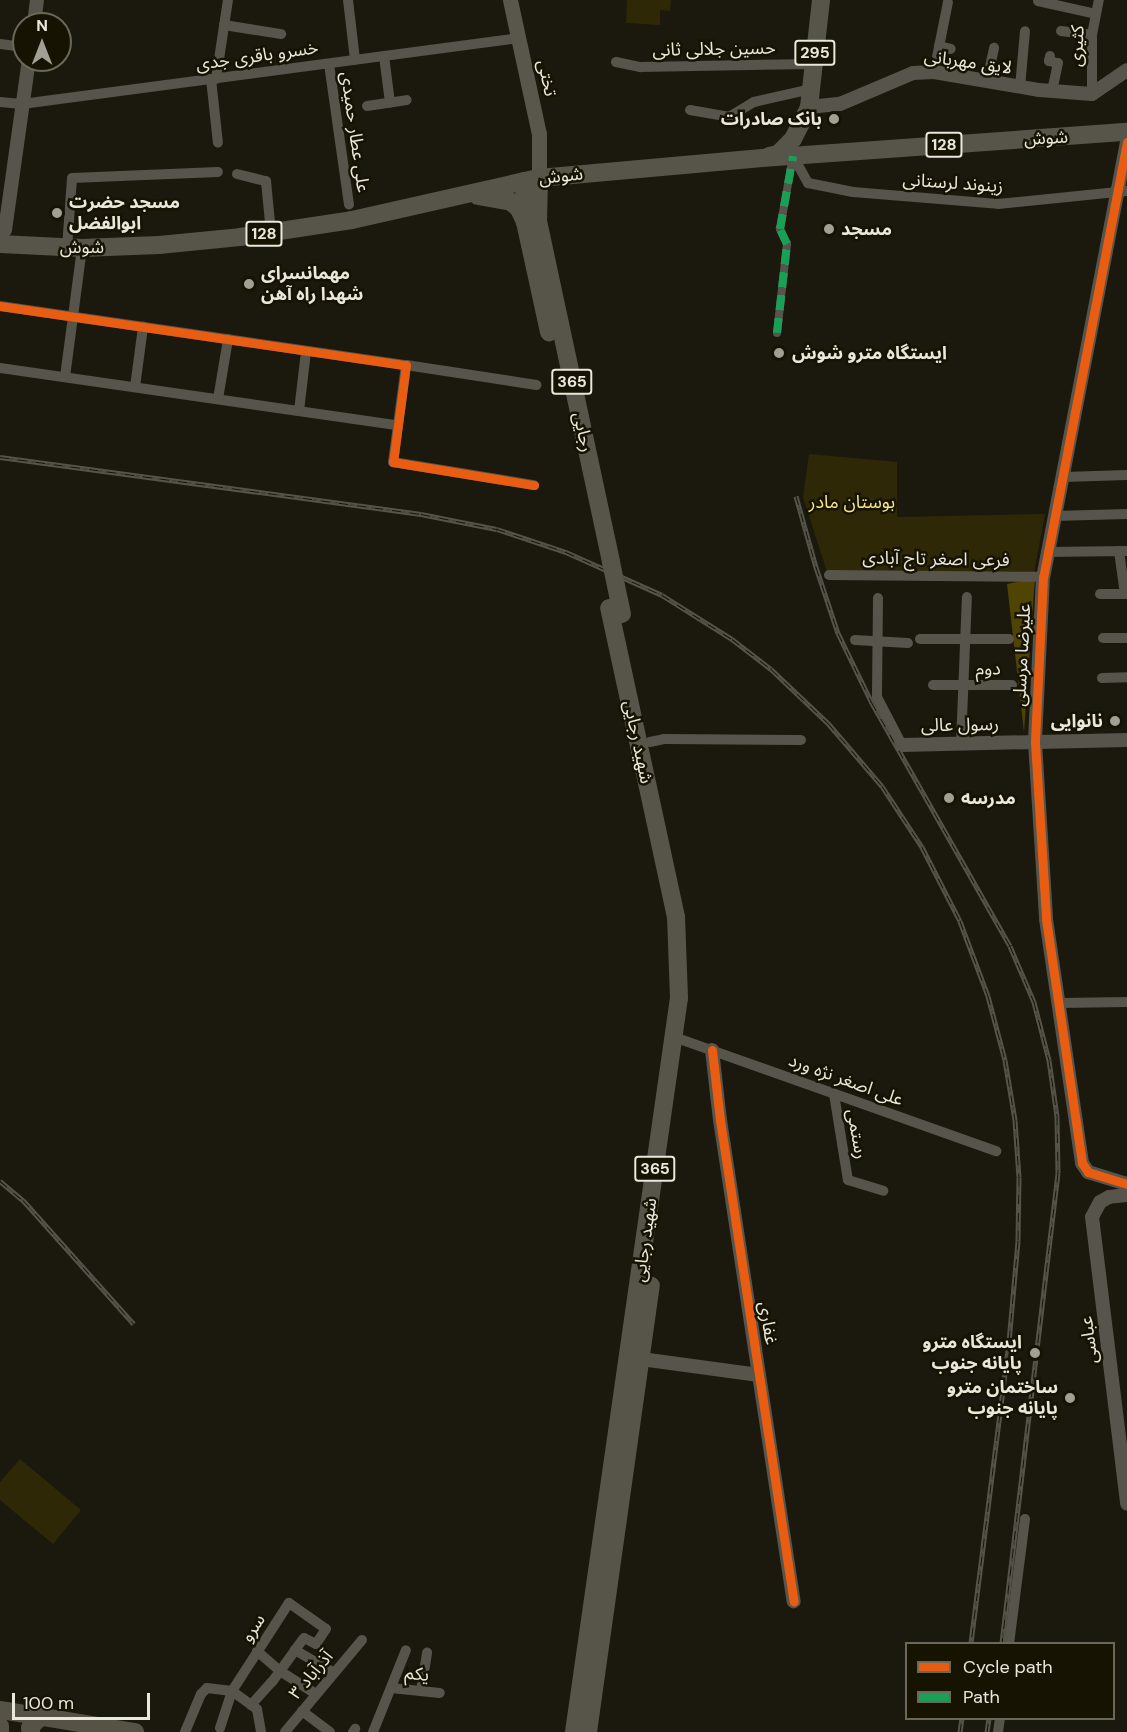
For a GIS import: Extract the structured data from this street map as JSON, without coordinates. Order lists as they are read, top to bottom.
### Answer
{
  "streets": {
    "main road": [
      "295",
      "تختی",
      "شوش",
      "128",
      "365",
      "رجایی",
      "شهید رجایی"
    ],
    "street": [
      "کثیری",
      "حسین جلالی ثانی",
      "خسرو باقری جدی",
      "لایق مهربانی",
      "علی عطار حمیدی",
      "زینوند لرستانی",
      "فرعی اصغر تاج آبادی",
      "علیرضا مرسلی",
      "دوم",
      "رسول عالی",
      "علی اصغر نژه ورد",
      "رستمی",
      "غفاری",
      "عباسی",
      "سرو",
      "یکم",
      "۳ آذرآباد"
    ]
  },
  "crossings": [
    ["کثیری", "لایق مهربانی"],
    ["حسین جلالی ثانی", "295"],
    ["295", "لایق مهربانی"],
    ["295", "شوش"],
    ["خسرو باقری جدی", "تختی"],
    ["خسرو باقری جدی", "علی عطار حمیدی"],
    ["تختی", "شوش"],
    ["تختی", "365"],
    ["شوش", "زینوند لرستانی"],
    ["شوش", "365"],
    ["زینوند لرستانی", "علیرضا مرسلی"],
    ["365", "رجایی"],
    ["رجایی", "شهید رجایی"],
    ["فرعی اصغر تاج آبادی", "علیرضا مرسلی"],
    ["علیرضا مرسلی", "رسول عالی"],
    ["شهید رجایی", "علی اصغر نژه ورد"],
    ["علی اصغر نژه ورد", "رستمی"],
    ["علی اصغر نژه ورد", "غفاری"]
  ],
  "parks": ["بوستان مادر"],
  "places": [
    "بانک صادرات",
    "مسجد حضرت ابوالفضل",
    "مسجد",
    "مهمانسرای شهدا راه آهن",
    "ایستگاه مترو شوش",
    "نانوایی",
    "مدرسه",
    "ایستگاه مترو پایانه جنوب",
    "ساختمان مترو پایانه جنوب"
  ],
  "legend": ["Cycle path", "Path"],
  "scale_bar": "100 m",
  "north": "top"
}
